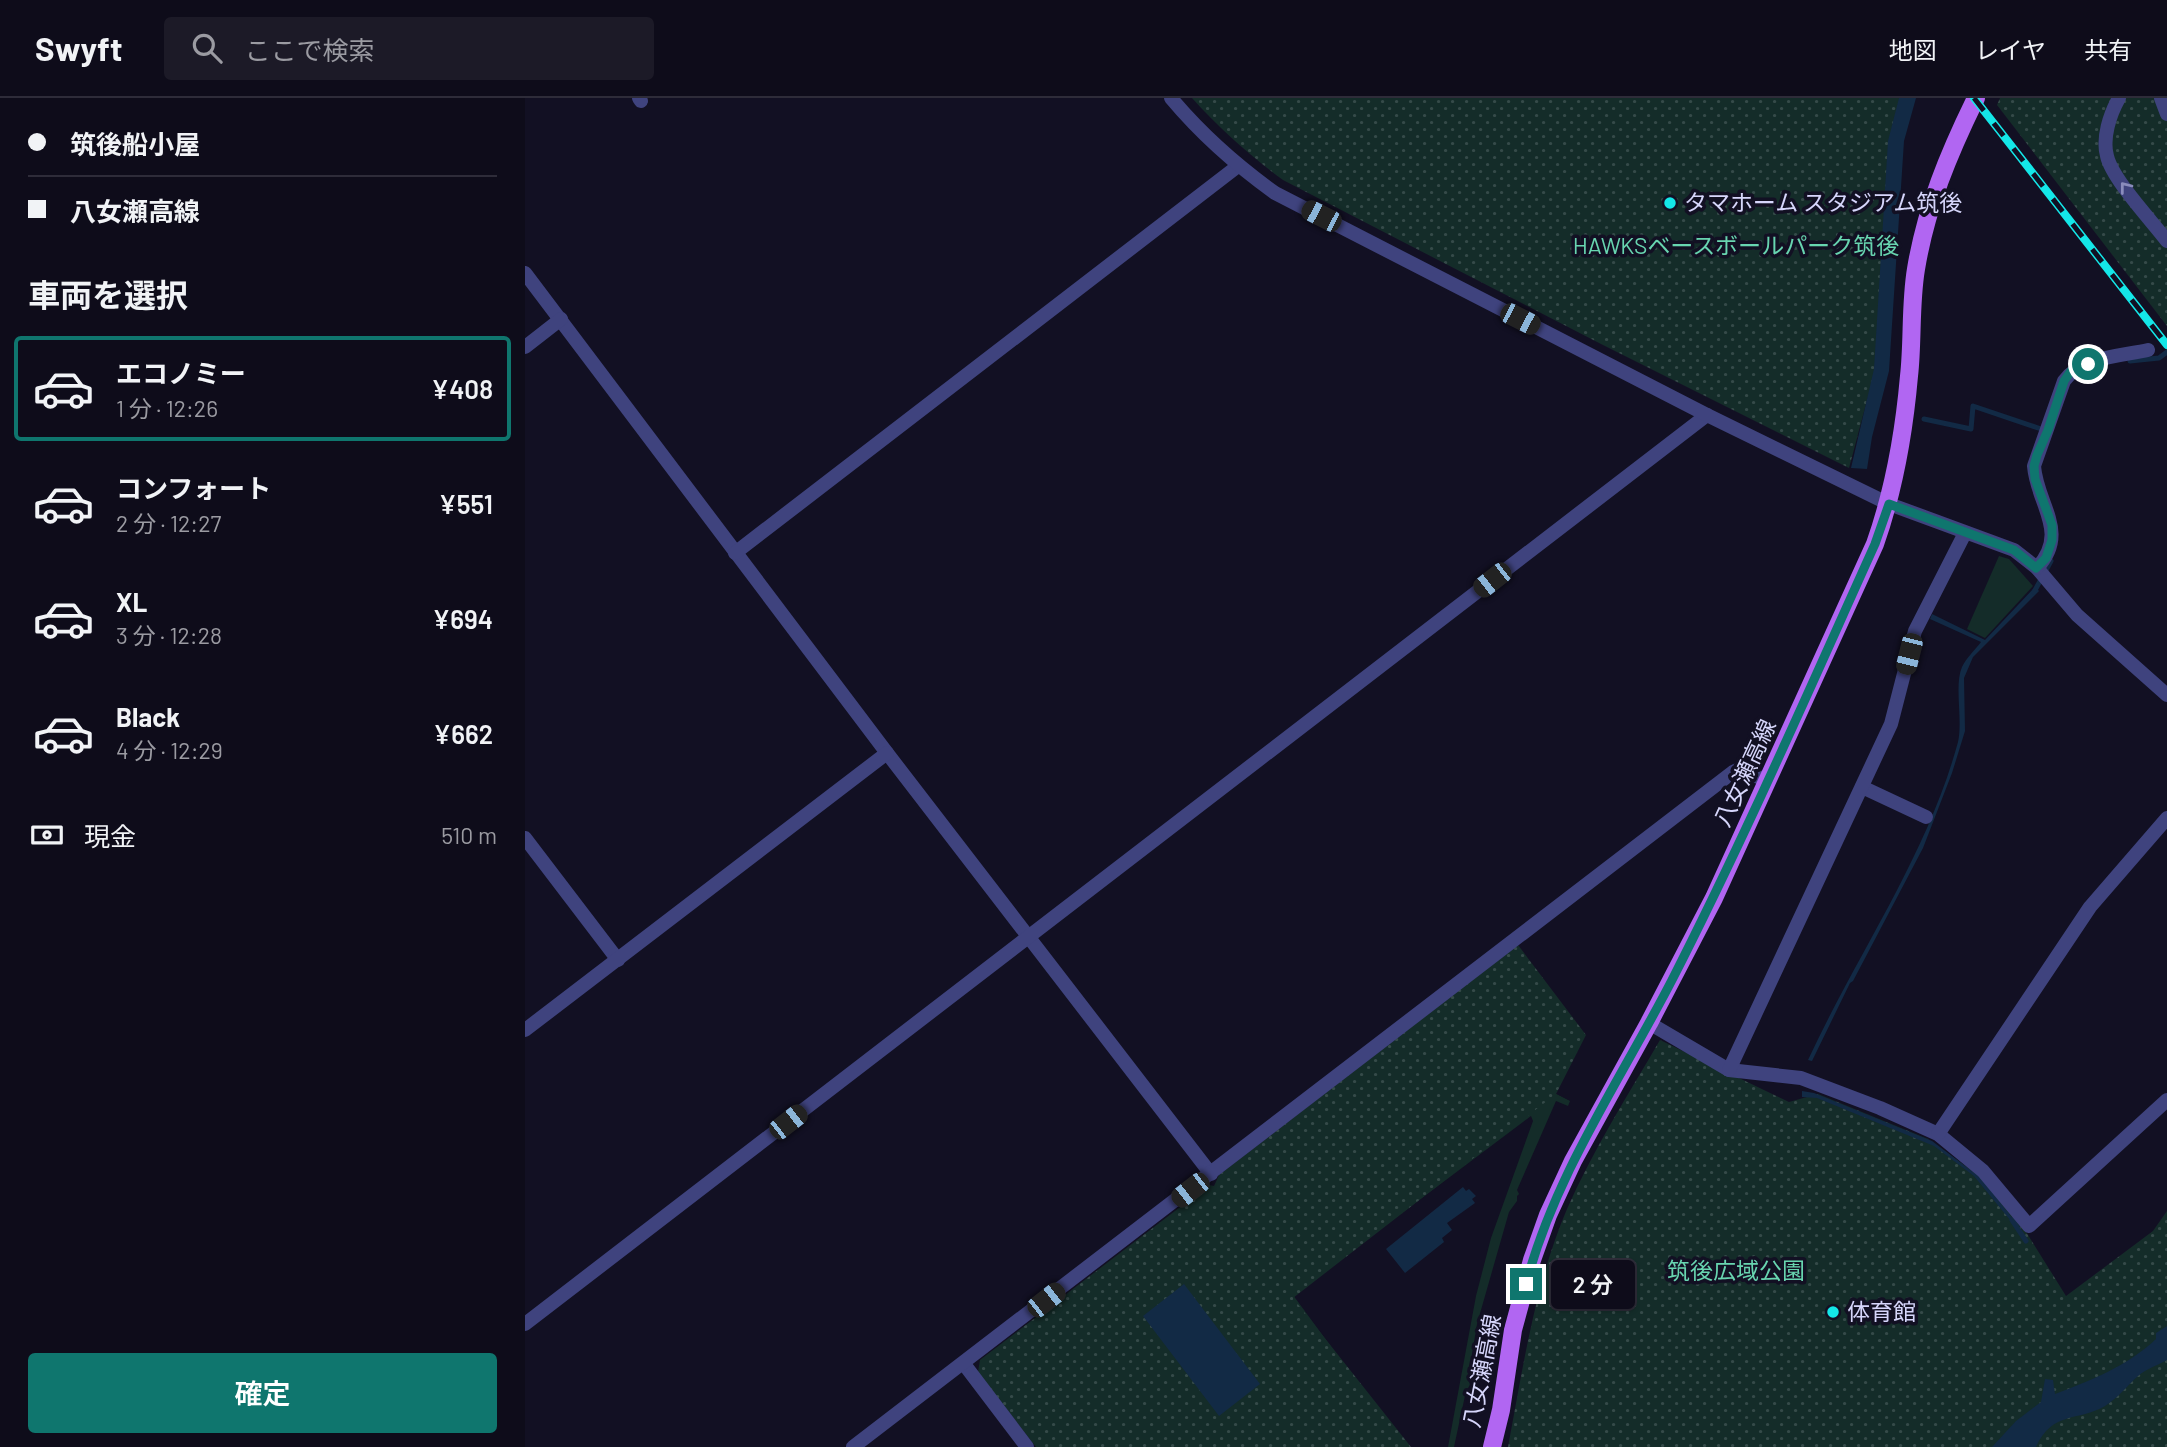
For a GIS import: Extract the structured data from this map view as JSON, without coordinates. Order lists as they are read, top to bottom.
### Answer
{
  "streets": {
    "main road": ["八女瀬高線"]
  },
  "parks": ["HAWKSベースボールパーク筑後", "筑後広域公園"],
  "places": ["タマホーム スタジアム筑後", "体育館"],
  "page": {
    "header": "Swyft",
    "search": "ここで検索",
    "nav": ["地図", "レイヤ", "共有"],
    "banner": ["筑後船小屋", "八女瀬高線"],
    "heading": "車両を選択",
    "list": [
      {
        "name": "エコノミー",
        "note": "1 分 · 12:26",
        "value": "¥408"
      },
      {
        "name": "コンフォート",
        "note": "2 分 · 12:27",
        "value": "¥551"
      },
      {
        "name": "XL",
        "note": "3 分 · 12:28",
        "value": "¥694"
      },
      {
        "name": "Black",
        "note": "4 分 · 12:29",
        "value": "¥662"
      }
    ],
    "pay": ["現金", "510 m"],
    "bubble": "2 分",
    "buttons": "確定"
  }
}
